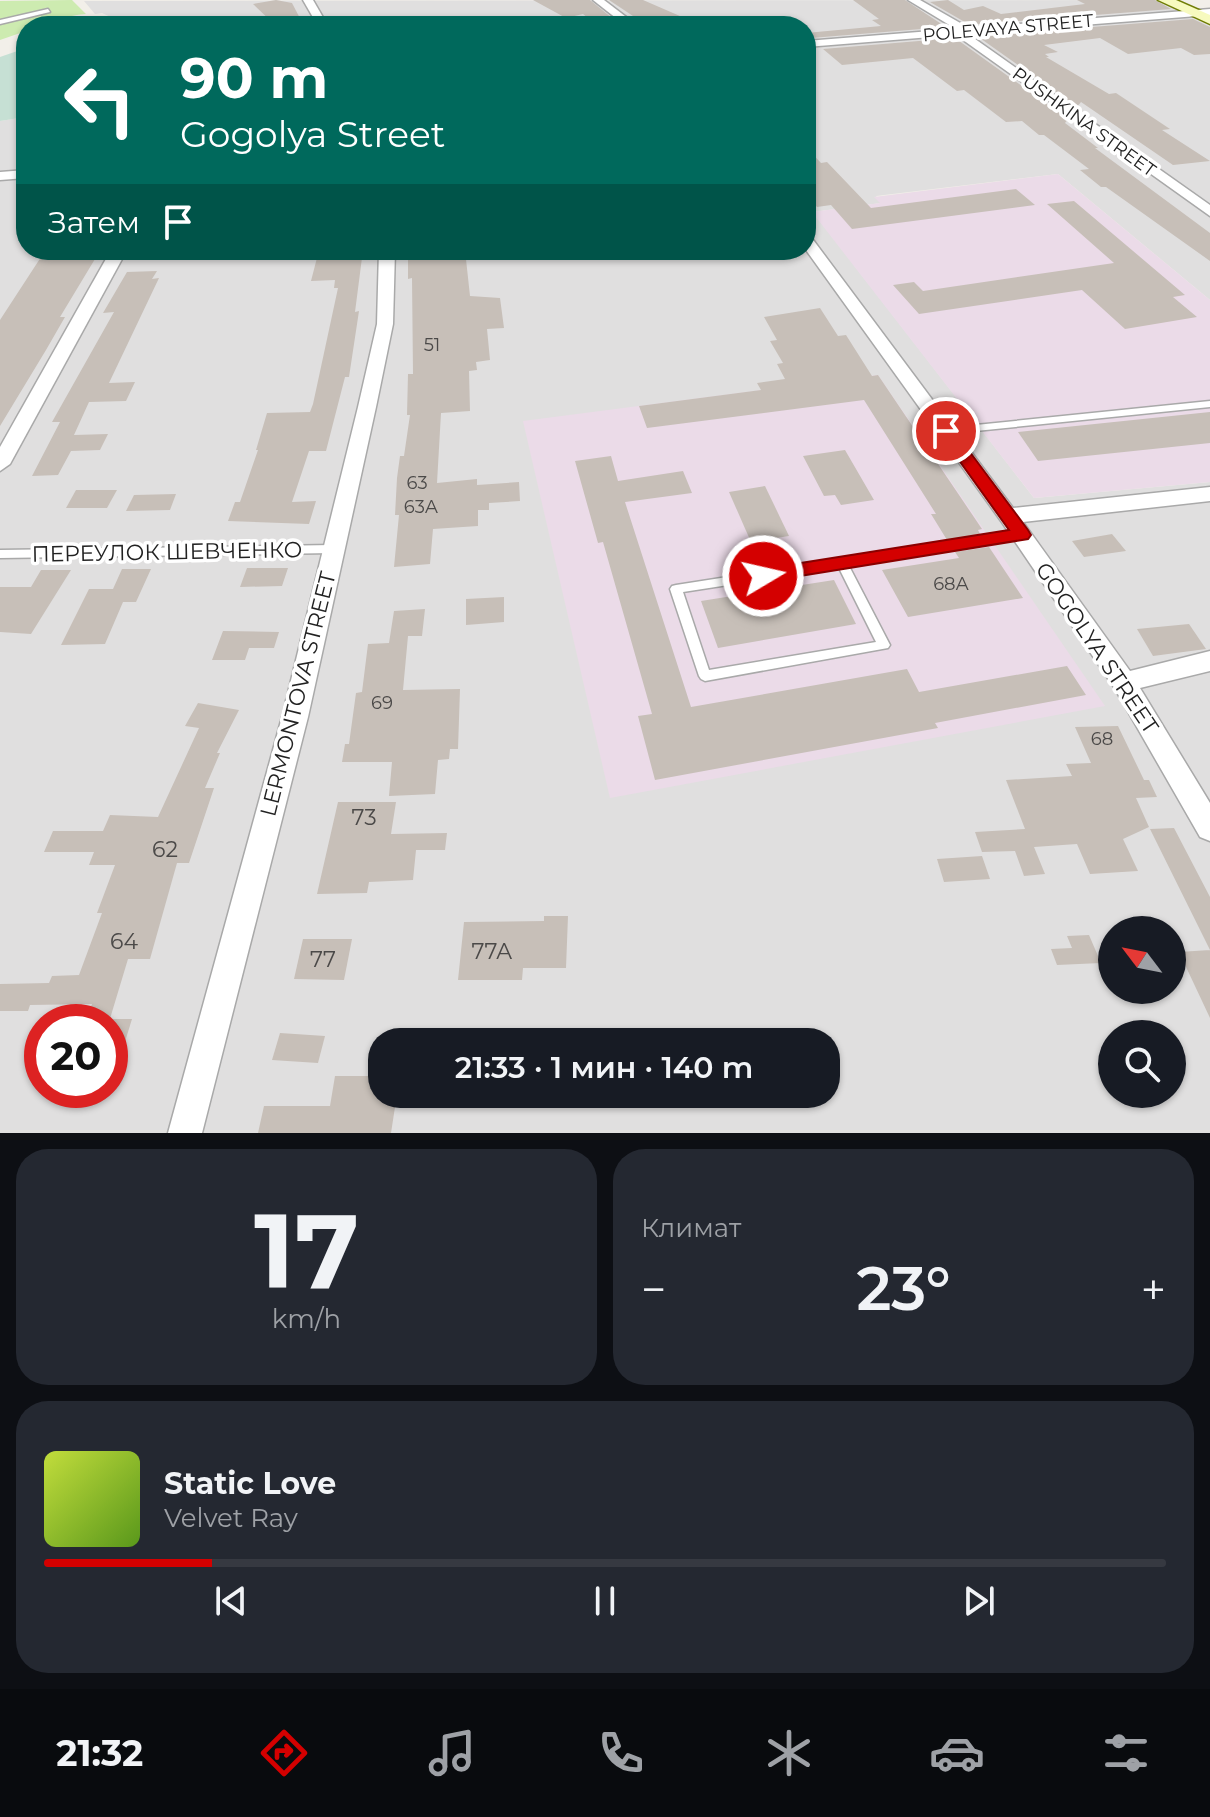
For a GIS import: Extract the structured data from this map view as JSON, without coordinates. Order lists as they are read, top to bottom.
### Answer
{
  "streets": {
    "street": [
      "POLEVAYA STREET",
      "PUSHKINA STREET",
      "GOGOLYA STREET",
      "LERMONTOVA STREET"
    ],
    "lane": ["ПЕРЕУЛОК ШЕВЧЕНКО"]
  },
  "crossings": [
    ["POLEVAYA STREET", "PUSHKINA STREET"],
    ["ПЕРЕУЛОК ШЕВЧЕНКО", "LERMONTOVA STREET"]
  ],
  "house_numbers": [
    "51",
    "63",
    "63А",
    "68А",
    "69",
    "68",
    "73",
    "62",
    "64",
    "77А",
    "77"
  ],
  "north": "top left",
  "page": {
    "turn": ["90 m", "Gogolya Street"],
    "then": "Затем",
    "limit": "20",
    "trip": "21:33 · 1 мин · 140 m",
    "tile": [
      ["17", "km/h"],
      "Климат"
    ],
    "heat": ["−", "23°", "+"],
    "song": ["Static Love", "Velvet Ray"],
    "tabs": "21:32"
  }
}
